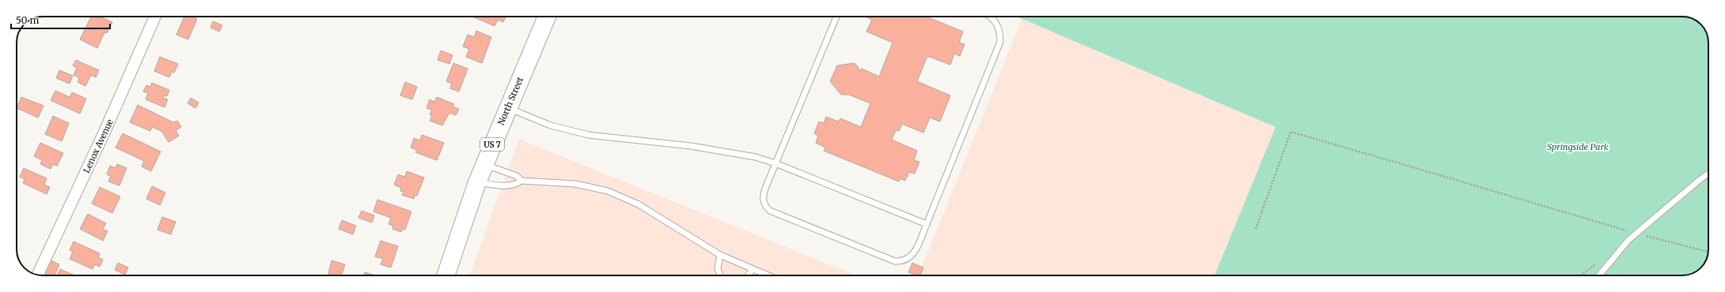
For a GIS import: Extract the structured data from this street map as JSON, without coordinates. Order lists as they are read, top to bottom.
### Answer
{
  "streets": {
    "main road": ["North Street", "US 7"],
    "street": ["Lenox Avenue"]
  },
  "parks": ["Springside Park"],
  "scale_bar": "50 m"
}
